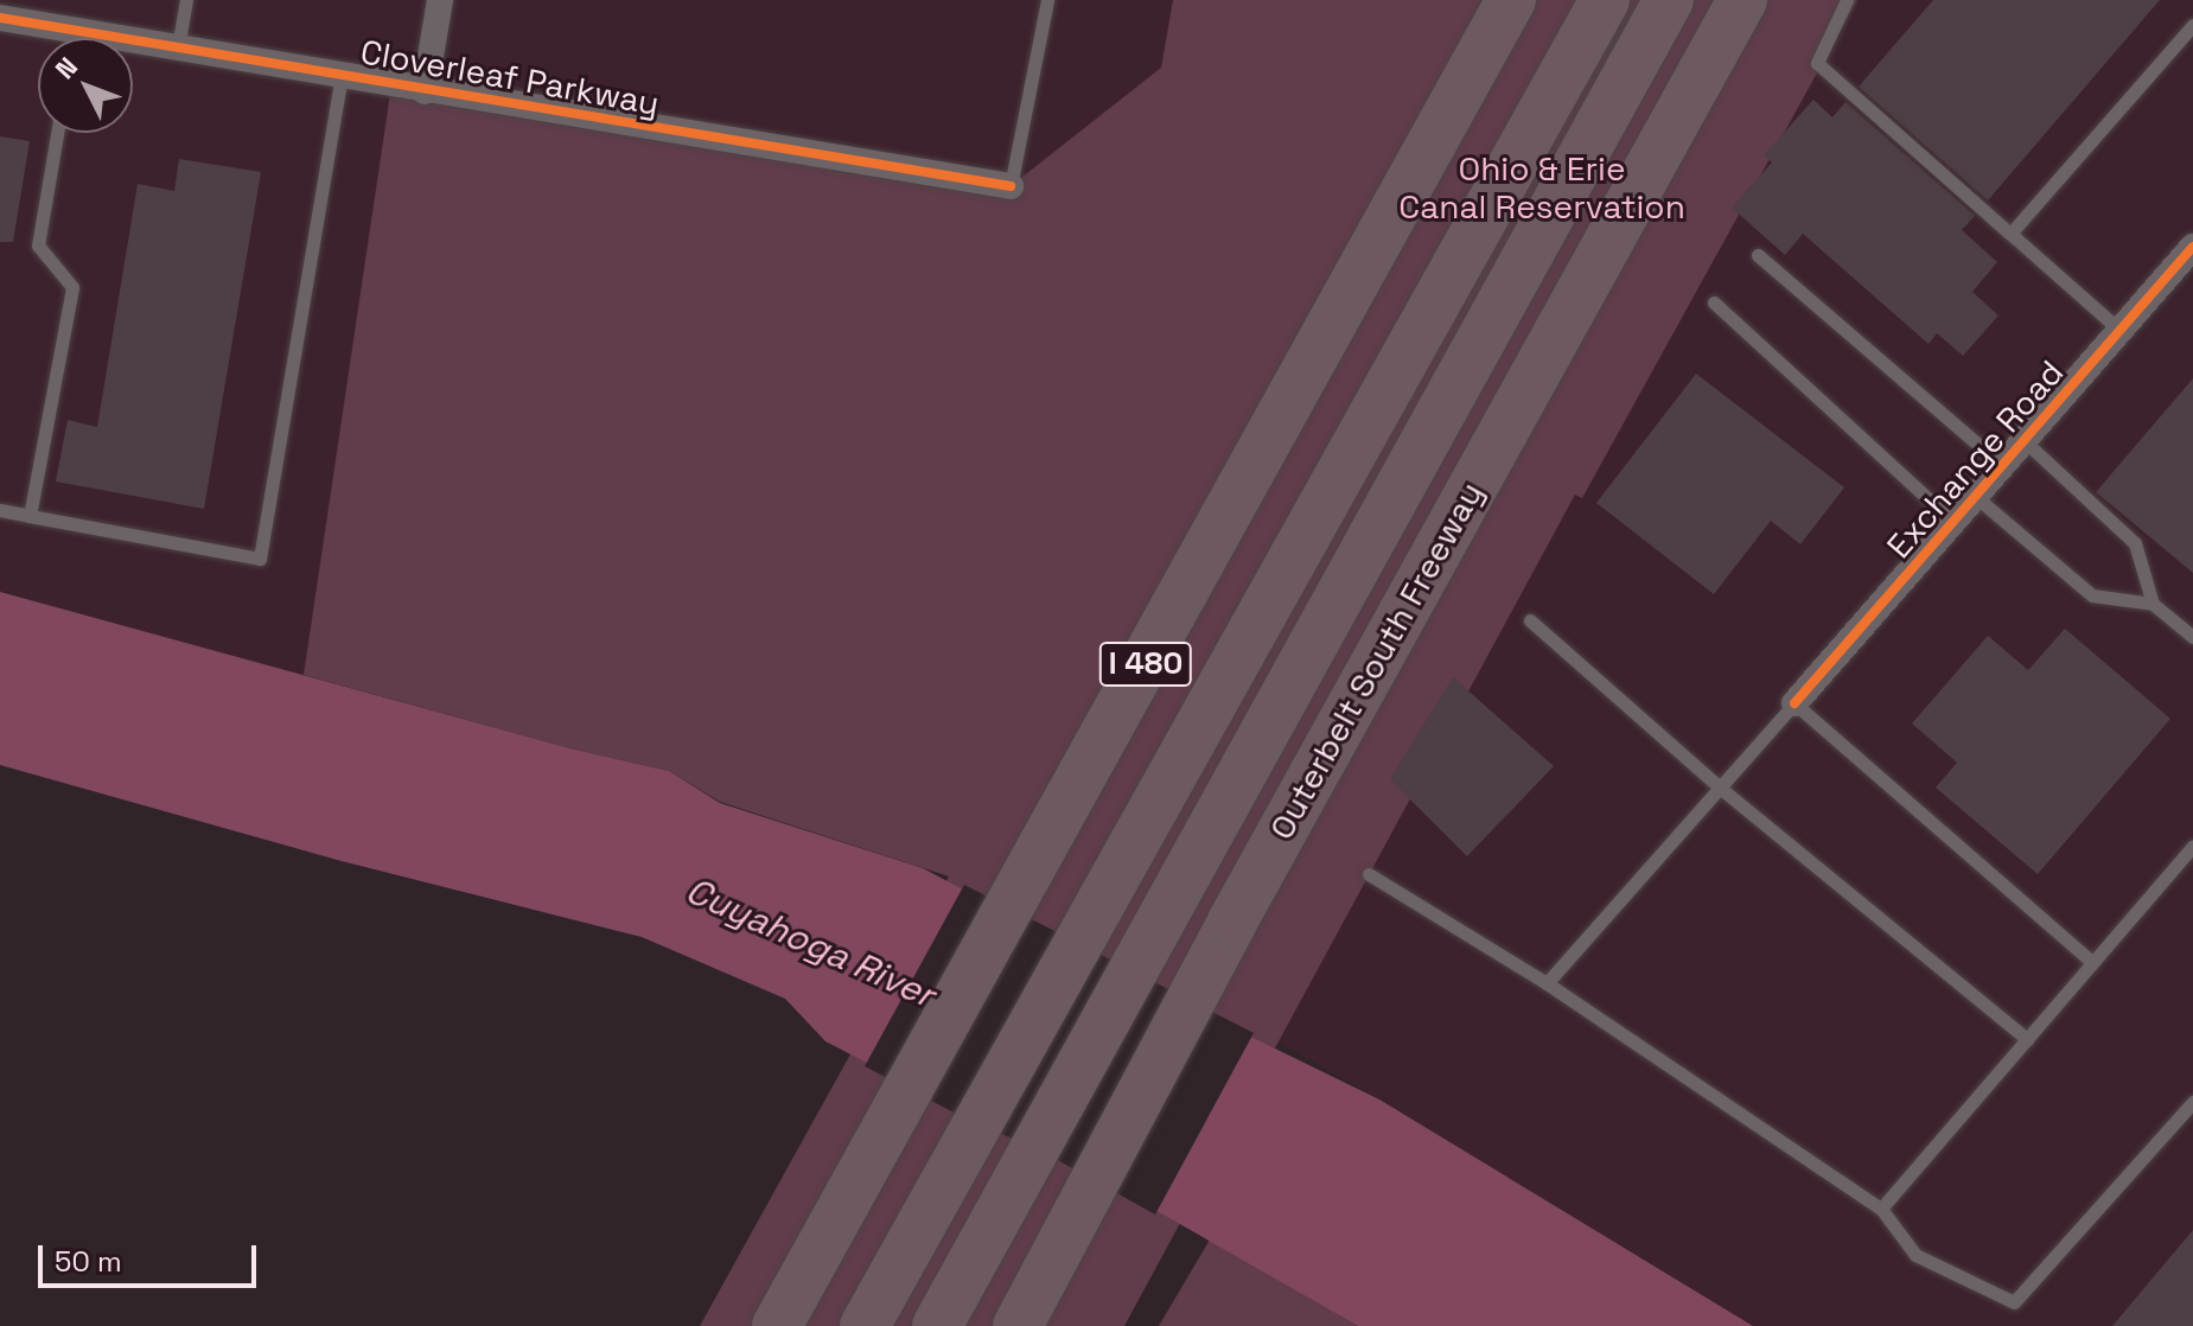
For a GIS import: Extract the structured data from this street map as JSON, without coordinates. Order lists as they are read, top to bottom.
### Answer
{
  "streets": {
    "highway": ["Outerbelt South Freeway", "I 480"],
    "street": ["Cloverleaf Parkway", "Exchange Road"]
  },
  "water": ["Cuyahoga River"],
  "parks": ["Ohio & Erie Canal Reservation"],
  "scale_bar": "50 m",
  "north": "top left"
}
